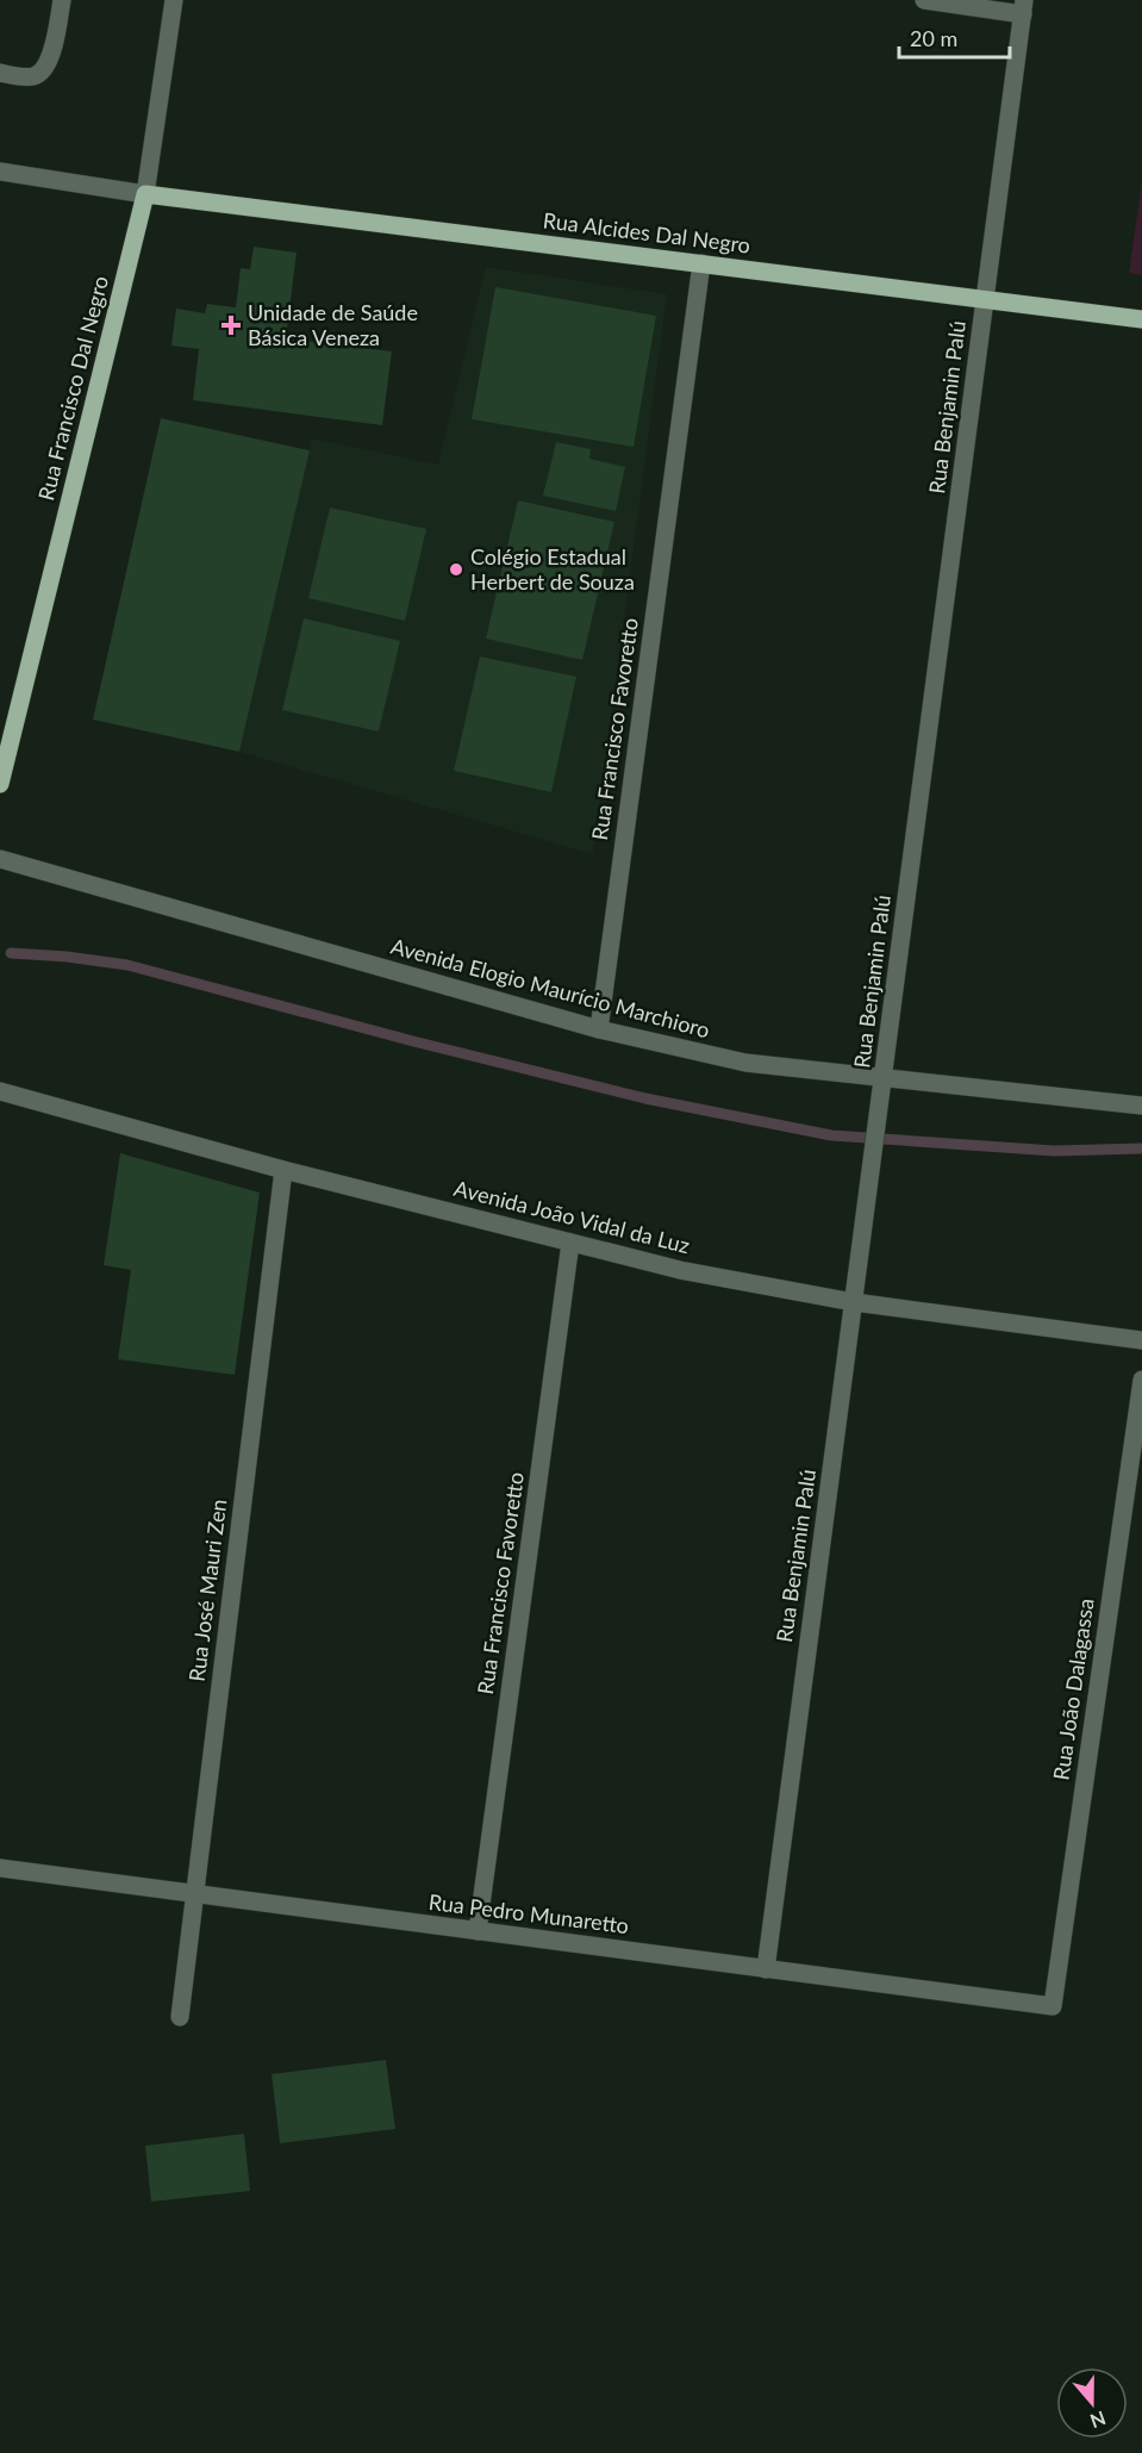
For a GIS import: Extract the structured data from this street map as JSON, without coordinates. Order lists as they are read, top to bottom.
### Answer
{
  "streets": {
    "main road": ["Rua Alcides Dal Negro", "Rua Francisco Dal Negro"],
    "street": [
      "Rua Benjamin Palú",
      "Rua Francisco Favoretto",
      "Avenida Elogio Maurício Marchioro",
      "Avenida João Vidal da Luz",
      "Rua José Mauri Zen",
      "Rua João Dalagassa",
      "Rua Pedro Munaretto"
    ]
  },
  "crossings": [
    ["Rua Alcides Dal Negro", "Rua Francisco Dal Negro"],
    ["Rua Alcides Dal Negro", "Rua Benjamin Palú"],
    ["Rua Alcides Dal Negro", "Rua Francisco Favoretto"],
    ["Rua Benjamin Palú", "Avenida Elogio Maurício Marchioro"],
    ["Rua Benjamin Palú", "Avenida João Vidal da Luz"],
    ["Rua Benjamin Palú", "Rua Pedro Munaretto"],
    ["Rua Francisco Favoretto", "Avenida Elogio Maurício Marchioro"],
    ["Rua Francisco Favoretto", "Avenida João Vidal da Luz"],
    ["Rua Francisco Favoretto", "Rua Pedro Munaretto"],
    ["Avenida João Vidal da Luz", "Rua José Mauri Zen"],
    ["Rua José Mauri Zen", "Rua Pedro Munaretto"],
    ["Rua João Dalagassa", "Rua Pedro Munaretto"]
  ],
  "places": {
    "health": ["Unidade de Saúde Básica Veneza"],
    "other": ["Colégio Estadual Herbert de Souza"]
  },
  "scale_bar": "20 m",
  "north": "bottom"
}
